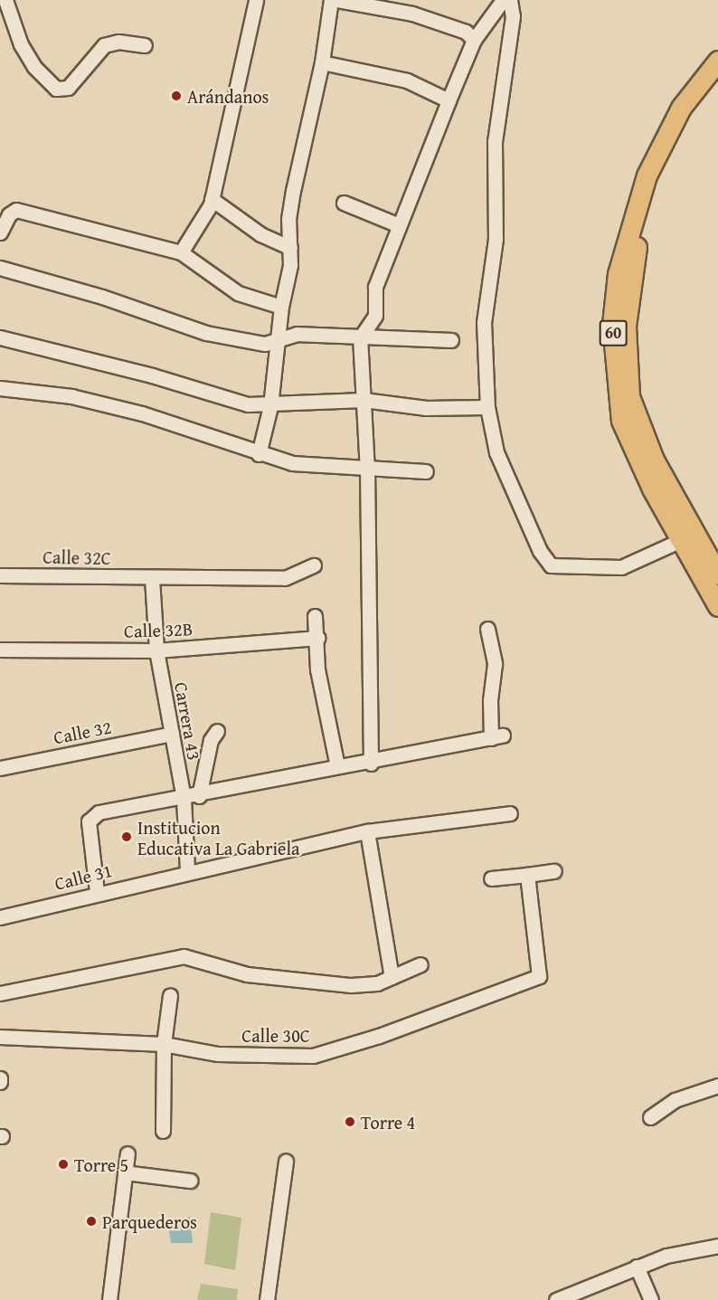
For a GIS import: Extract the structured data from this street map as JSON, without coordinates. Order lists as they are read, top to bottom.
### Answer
{
  "streets": {
    "highway": ["60"],
    "street": [
      "Calle 32C",
      "Calle 32B",
      "Carrera 43",
      "Calle 32",
      "Calle 31",
      "Calle 30C"
    ]
  },
  "crossings": [
    ["Calle 32C", "Carrera 43"],
    ["Calle 32B", "Carrera 43"],
    ["Carrera 43", "Calle 32"],
    ["Carrera 43", "Calle 31"]
  ],
  "places": [
    "Arándanos",
    "Institucion Educativa La Gabriela",
    "Torre 4",
    "Torre 5",
    "Parquederos"
  ]
}
